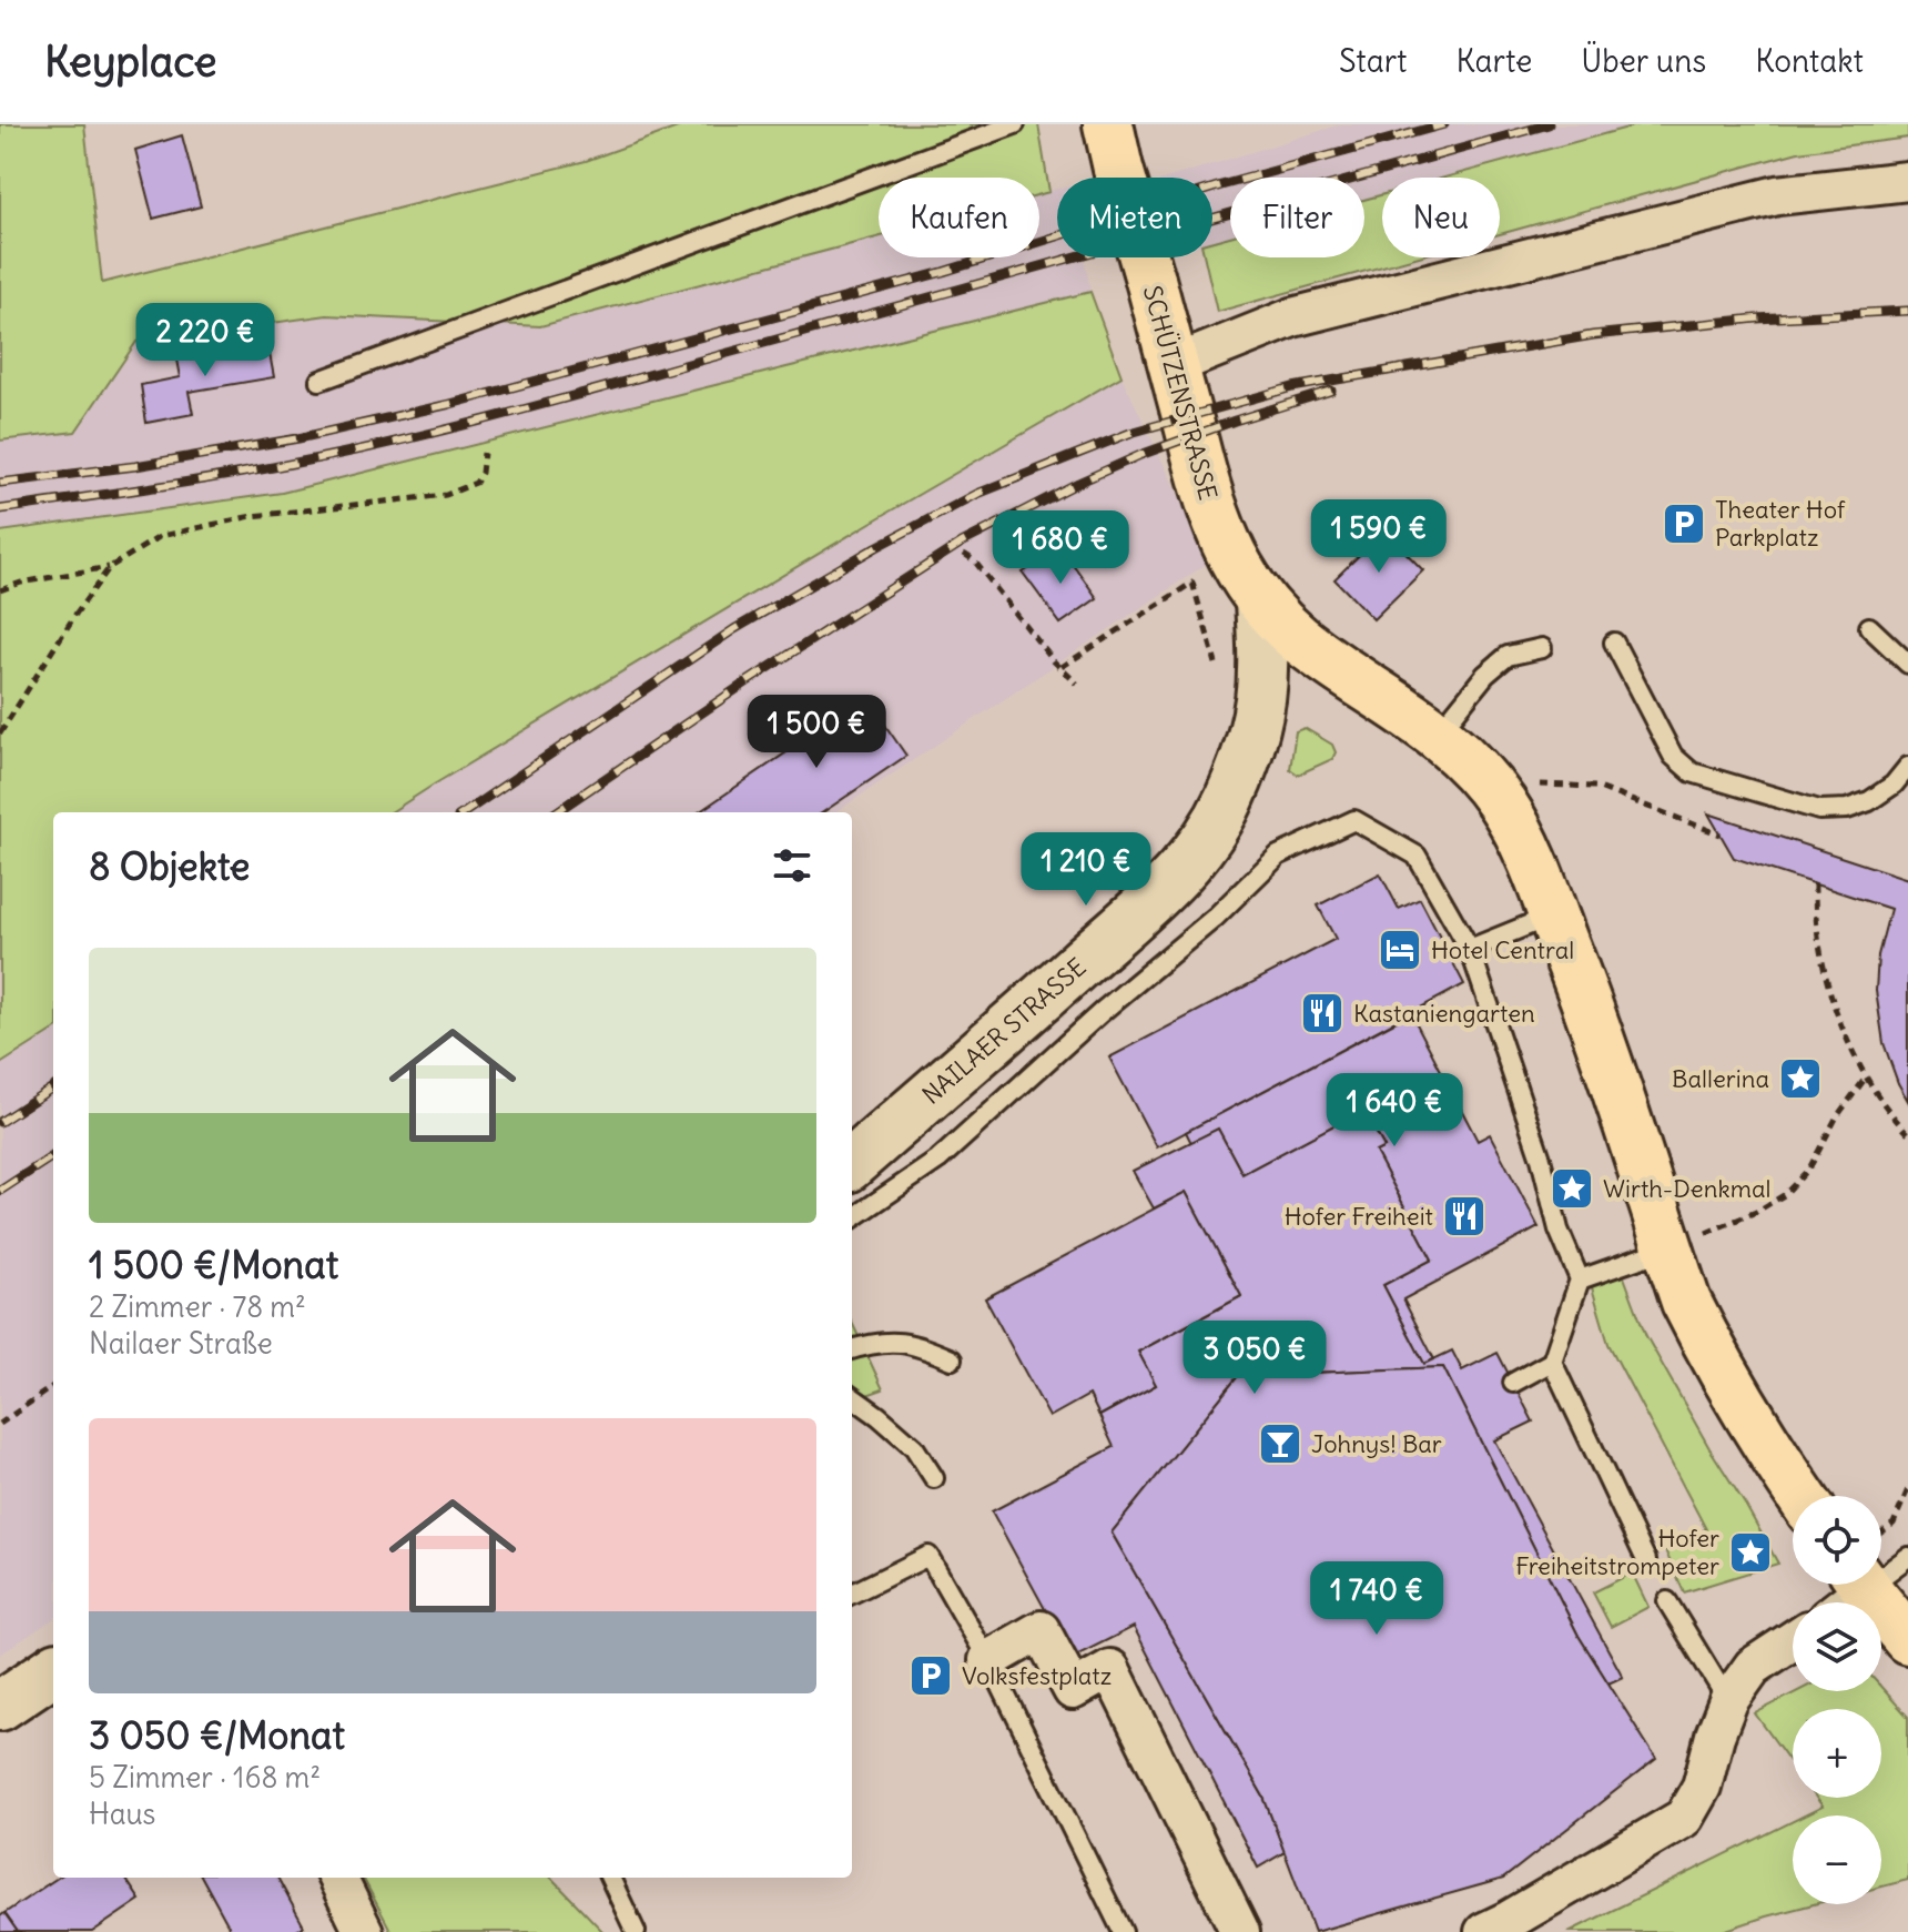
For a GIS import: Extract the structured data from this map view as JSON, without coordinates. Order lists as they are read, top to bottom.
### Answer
{
  "streets": {
    "main road": ["SCHÜTZENSTRASSE"],
    "street": ["NAILAER STRASSE"]
  },
  "crossings": [
    ["SCHÜTZENSTRASSE", "NAILAER STRASSE"]
  ],
  "places": {
    "parking": ["Theater Hof Parkplatz", "Volksfestplatz"],
    "hotel": ["Hotel Central"],
    "restaurant": ["Kastaniengarten", "Hofer Freiheit"],
    "place": ["Ballerina", "Wirth-Denkmal", "Hofer Freiheitstrompeter"],
    "bar": ["Johnys! Bar"]
  },
  "page": {
    "header": "Keyplace",
    "nav": [
      "Start",
      "Karte",
      "Über uns",
      "Kontakt"
    ],
    "chip": [
      "Kaufen",
      "Mieten",
      "Filter",
      "Neu"
    ],
    "price": [
      "2 220 €",
      "1 590 €",
      "1 680 €",
      "1 500 €",
      "1 210 €",
      "1 640 €",
      "3 050 €",
      "1 740 €"
    ],
    "heading": "8 Objekte",
    "list": [
      {
        "name": "1 500 €/Monat",
        "note": "2 Zimmer · 78 m² · Nailaer Straße"
      },
      {
        "name": "3 050 €/Monat",
        "note": "5 Zimmer · 168 m² · Haus"
      }
    ],
    "map_buttons": ["+", "−"]
  }
}
